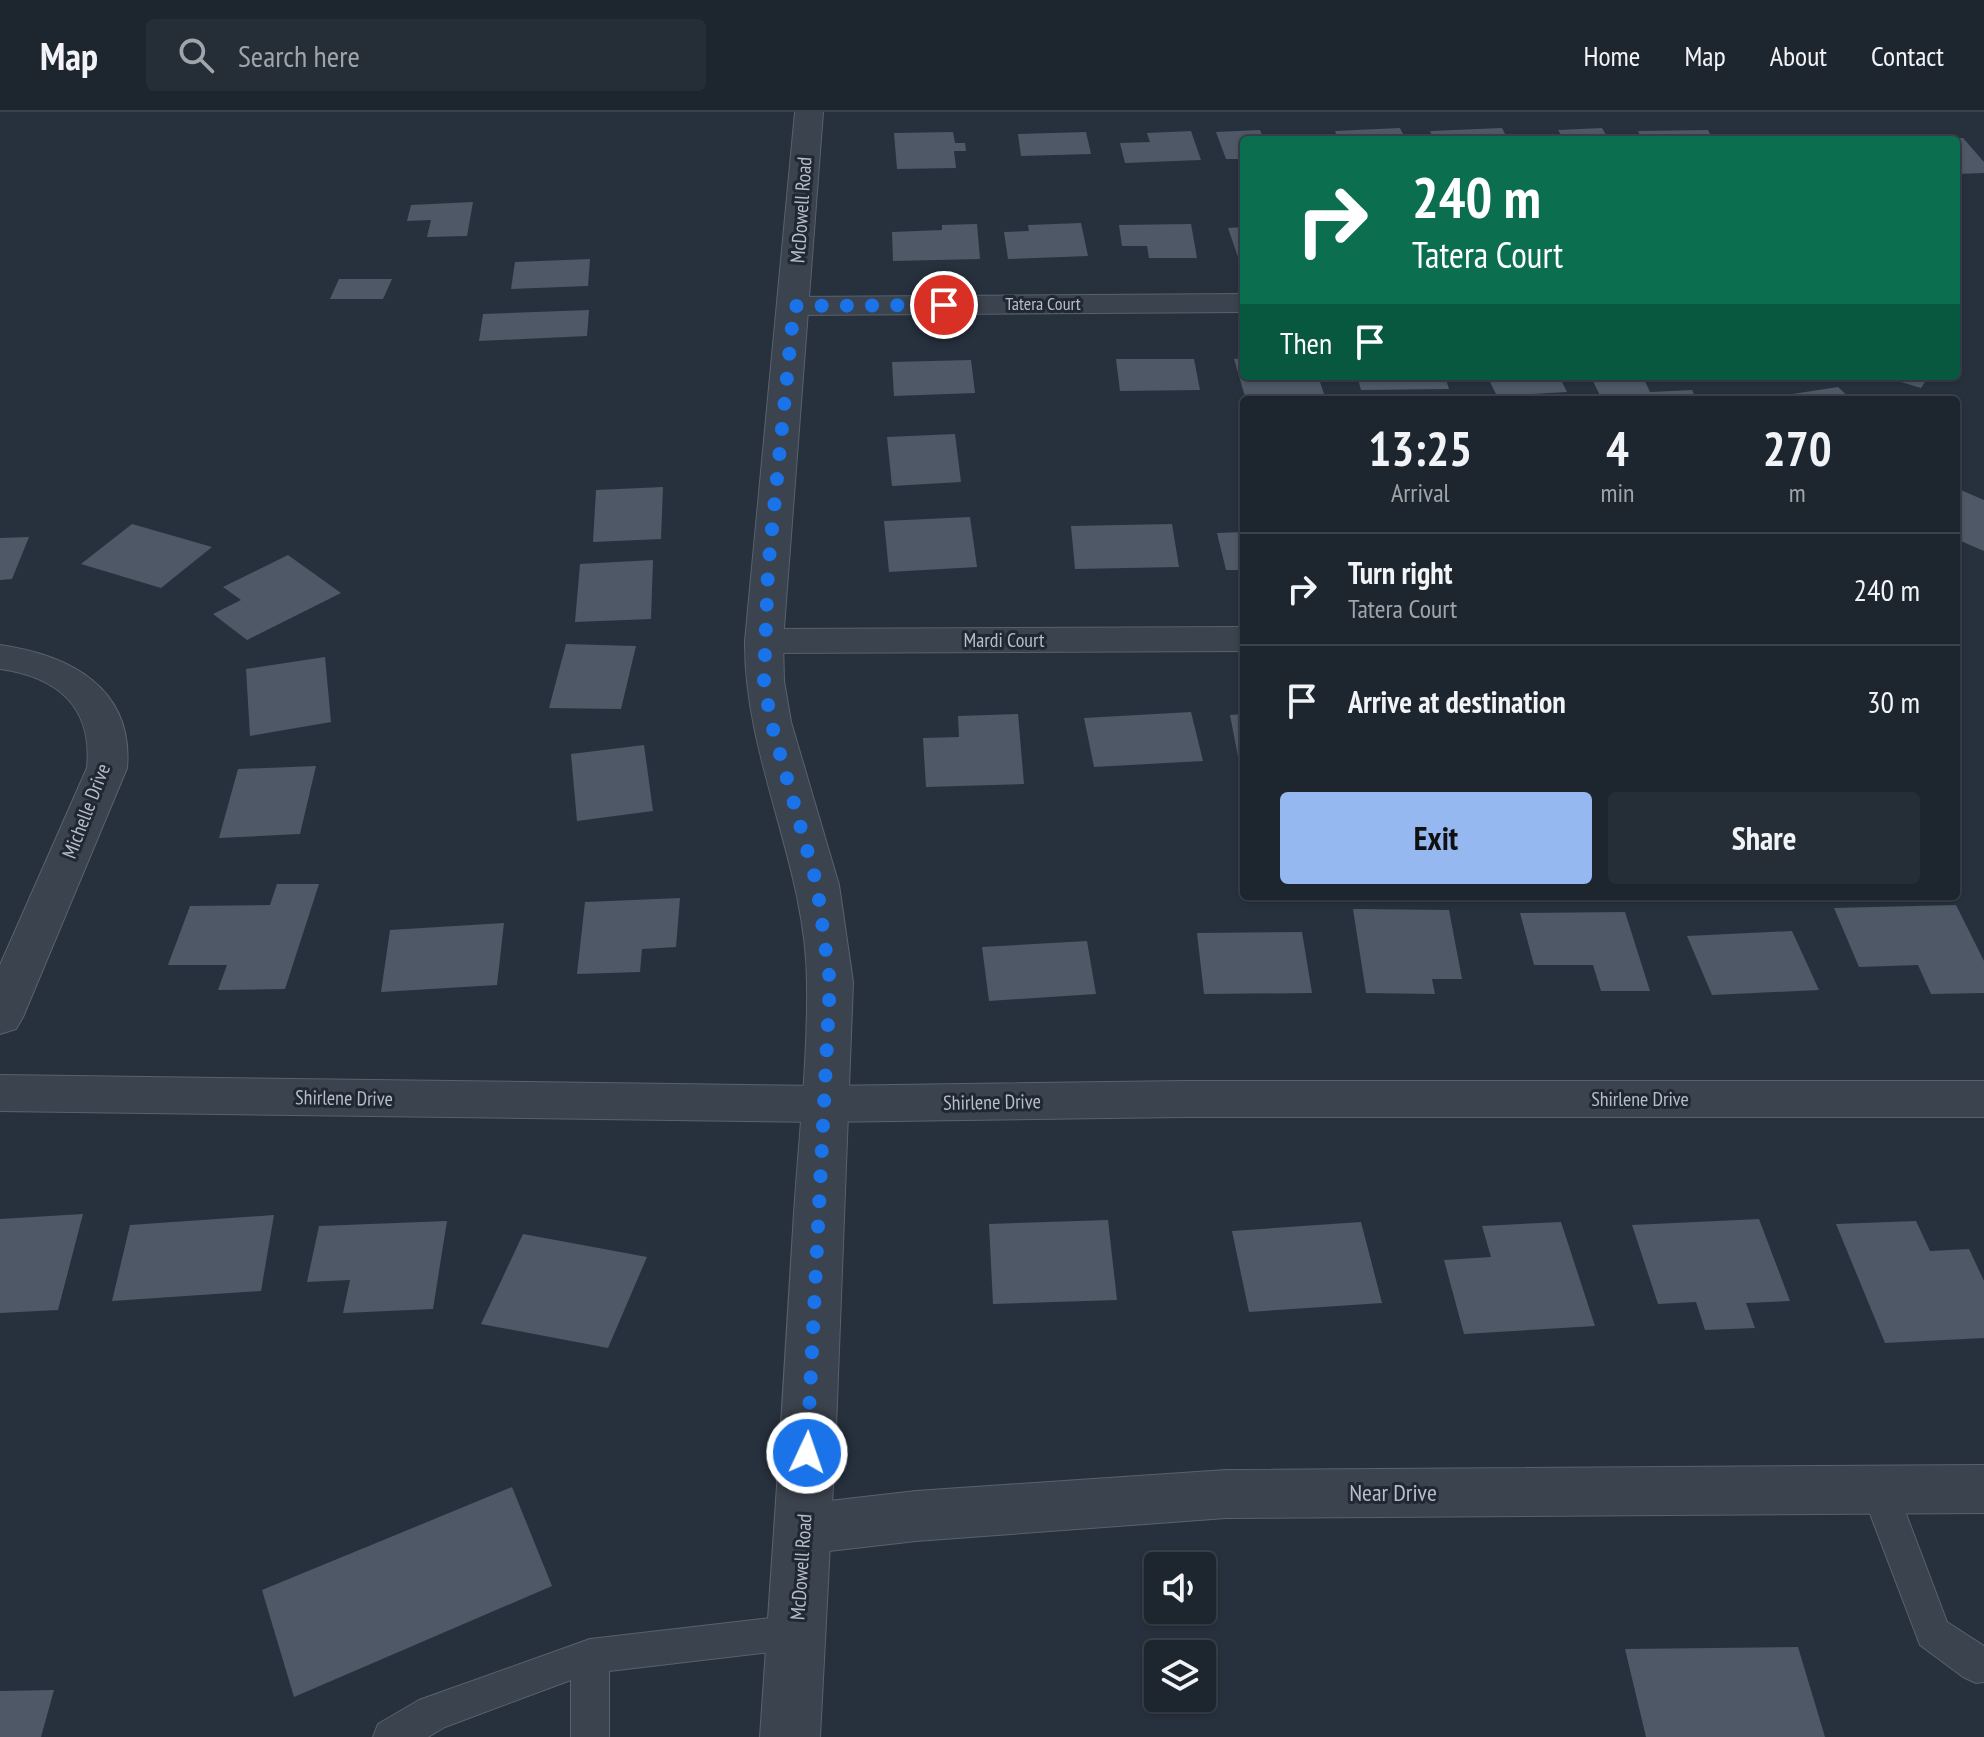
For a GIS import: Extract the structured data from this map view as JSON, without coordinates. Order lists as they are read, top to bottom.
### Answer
{
  "streets": {
    "street": [
      "McDowell Road",
      "Tatera Court",
      "Mardi Court",
      "Michelle Drive",
      "Shirlene Drive",
      "Near Drive"
    ]
  },
  "crossings": [
    ["McDowell Road", "Tatera Court"],
    ["McDowell Road", "Mardi Court"],
    ["McDowell Road", "Shirlene Drive"],
    ["McDowell Road", "Near Drive"]
  ],
  "page": {
    "header": "Map",
    "search": "Search here",
    "nav": [
      "Home",
      "Map",
      "About",
      "Contact"
    ],
    "turn": ["240 m", "Tatera Court"],
    "then": "Then",
    "eta": [
      "13:25",
      "Arrival",
      "4",
      "min",
      "270",
      "m"
    ],
    "list": [
      {
        "name": "Turn right",
        "note": "Tatera Court",
        "value": "240 m"
      },
      {
        "name": "Arrive at destination",
        "value": "30 m"
      }
    ],
    "buttons": ["Exit", "Share"]
  }
}
